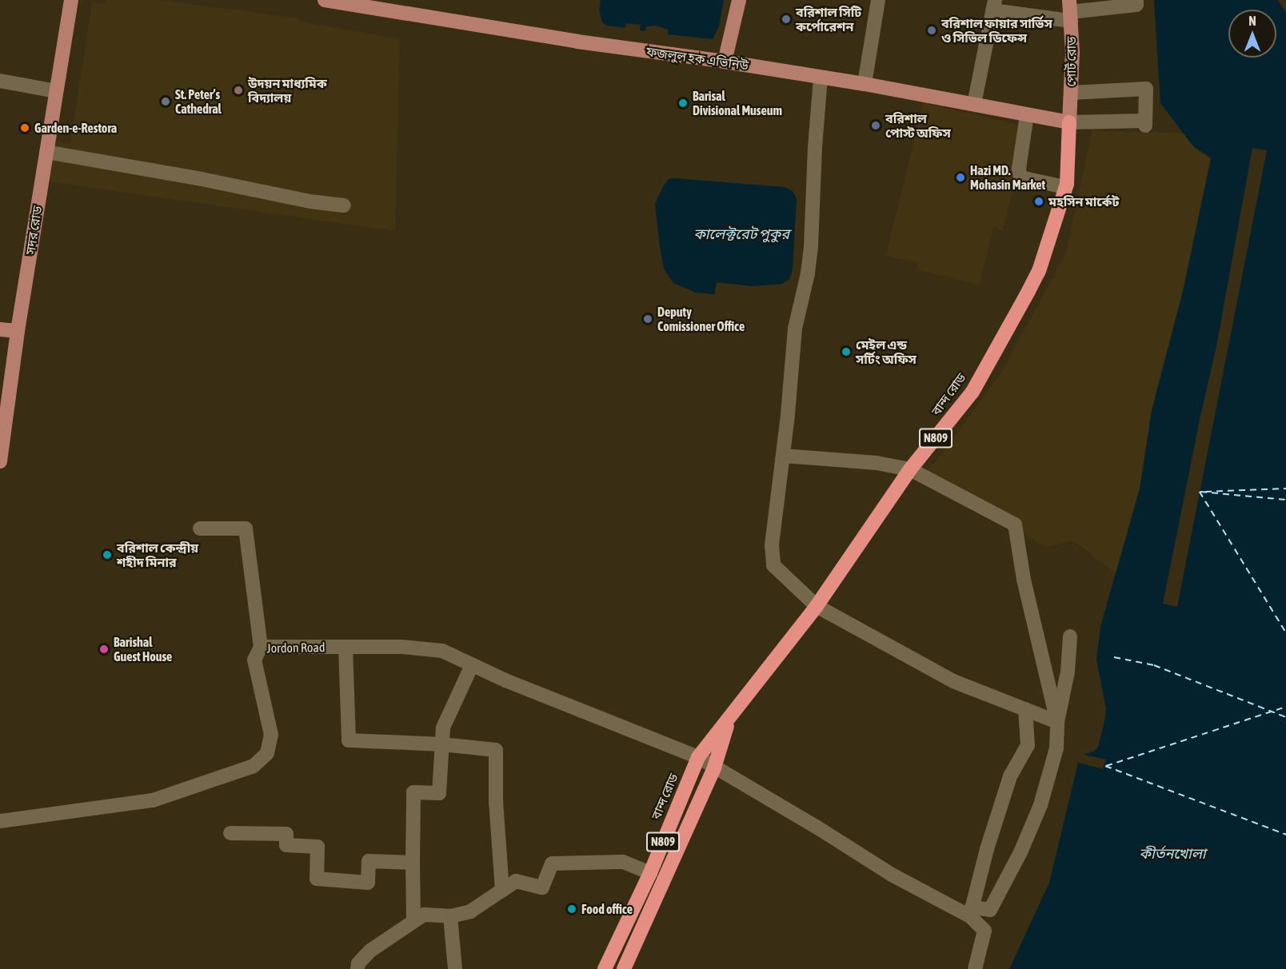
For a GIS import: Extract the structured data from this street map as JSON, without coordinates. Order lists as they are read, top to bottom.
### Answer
{
  "streets": {
    "highway": ["বান্দ রোড", "N809"],
    "main road": ["ফজলুল হক এভিনিউ", "পোর্ট রোড", "সদর রোড"],
    "street": ["Jordon Road"]
  },
  "crossings": [
    ["ফজলুল হক এভিনিউ", "পোর্ট রোড"],
    ["ফজলুল হক এভিনিউ", "বান্দ রোড"],
    ["পোর্ট রোড", "বান্দ রোড"],
    ["বান্দ রোড", "Jordon Road"]
  ],
  "water": ["কালেক্টরেট পুকুর", "কীর্তনখোলা"],
  "places": [
    "বরিশাল সিটি কর্পোরেশন",
    "বরিশাল ফায়ার সার্ভিস ও সিভিল ডিফেন্স",
    "উদয়ন মাধ্যমিক বিদ্যালয়",
    "St. Peter’s Cathedral",
    "Barisal Divisional Museum",
    "বরিশাল পোস্ট অফিস",
    "Garden-e-Restora",
    "Hazi MD. Mohasin Market",
    "মহসিন মার্কেট",
    "Deputy Comissioner Office",
    "মেইল এন্ড সর্টিং অফিস",
    "বরিশাল কেন্দ্রীয় শহীদ মিনার",
    "Barishal Guest House",
    "Food office"
  ],
  "north": "top"
}
